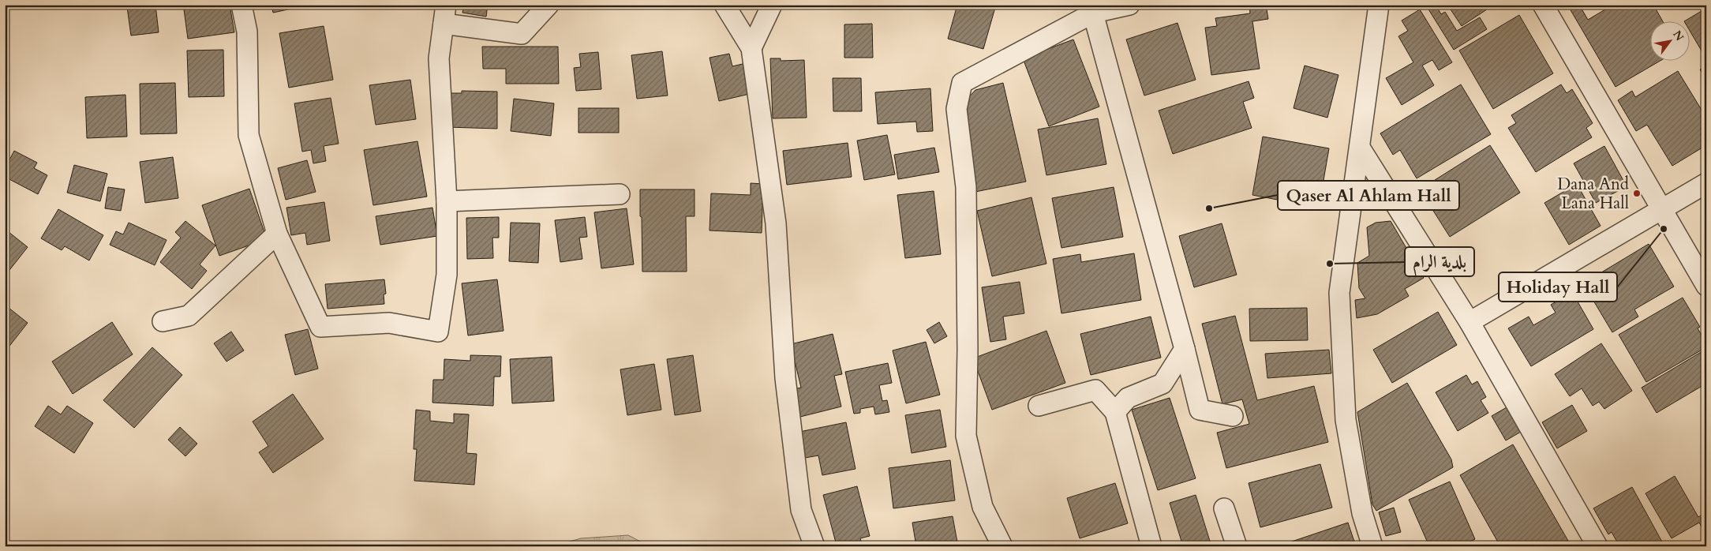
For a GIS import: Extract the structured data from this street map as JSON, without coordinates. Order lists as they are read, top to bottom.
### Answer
{
  "places": [
    "Dana And Lana Hall",
    "Qaser Al Ahlam Hall",
    "Holiday Hall",
    "بلدية الرام"
  ],
  "north": "top right"
}
